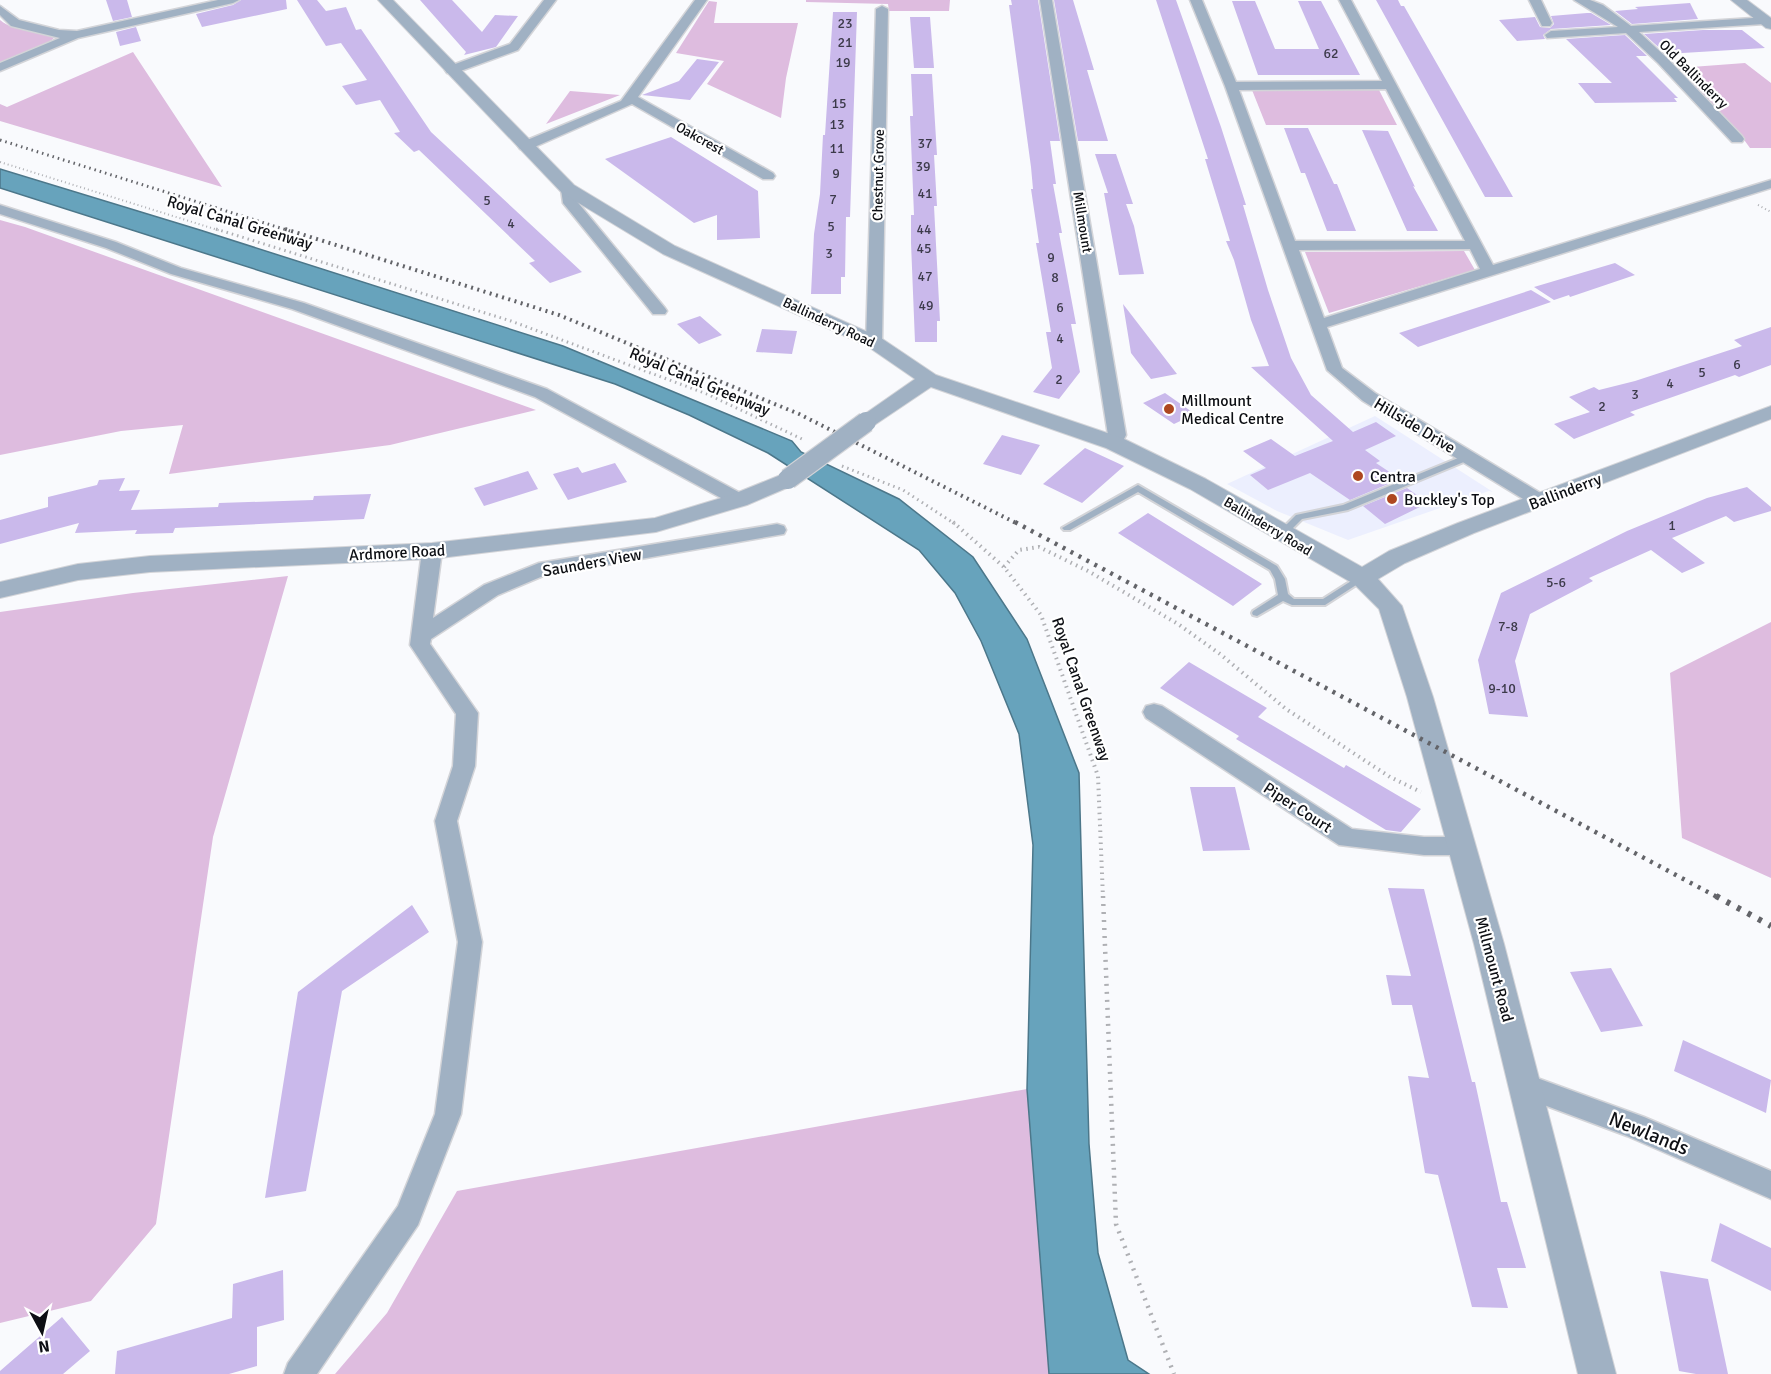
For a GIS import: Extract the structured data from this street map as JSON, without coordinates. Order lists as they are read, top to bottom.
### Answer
{
  "streets": {
    "street": [
      "Old Ballinderry",
      "Oakcrest",
      "Chestnut Grove",
      "Millmount",
      "Ballinderry Road",
      "Hillside Drive",
      "Ballinderry",
      "Ardmore Road",
      "Saunders View",
      "Piper Court",
      "Millmount Road",
      "Newlands"
    ],
    "path": ["Royal Canal Greenway"]
  },
  "crossings": [
    ["Chestnut Grove", "Ballinderry Road"],
    ["Millmount", "Ballinderry Road"],
    ["Ballinderry Road", "Ballinderry"],
    ["Ballinderry Road", "Ardmore Road"],
    ["Ballinderry Road", "Millmount Road"],
    ["Hillside Drive", "Ballinderry"],
    ["Ballinderry", "Millmount Road"],
    ["Piper Court", "Millmount Road"],
    ["Millmount Road", "Newlands"]
  ],
  "places": ["Millmount Medical Centre", "Centra", "Buckley's Top"],
  "house_numbers": [
    "23",
    "21",
    "62",
    "19",
    "15",
    "13",
    "37",
    "11",
    "39",
    "9",
    "41",
    "7",
    "5",
    "4",
    "5",
    "44",
    "45",
    "3",
    "9",
    "47",
    "8",
    "49",
    "6",
    "4",
    "6",
    "5",
    "2",
    "4",
    "3",
    "2",
    "1",
    "5-6",
    "7-8",
    "9-10"
  ],
  "north": "bottom"
}
